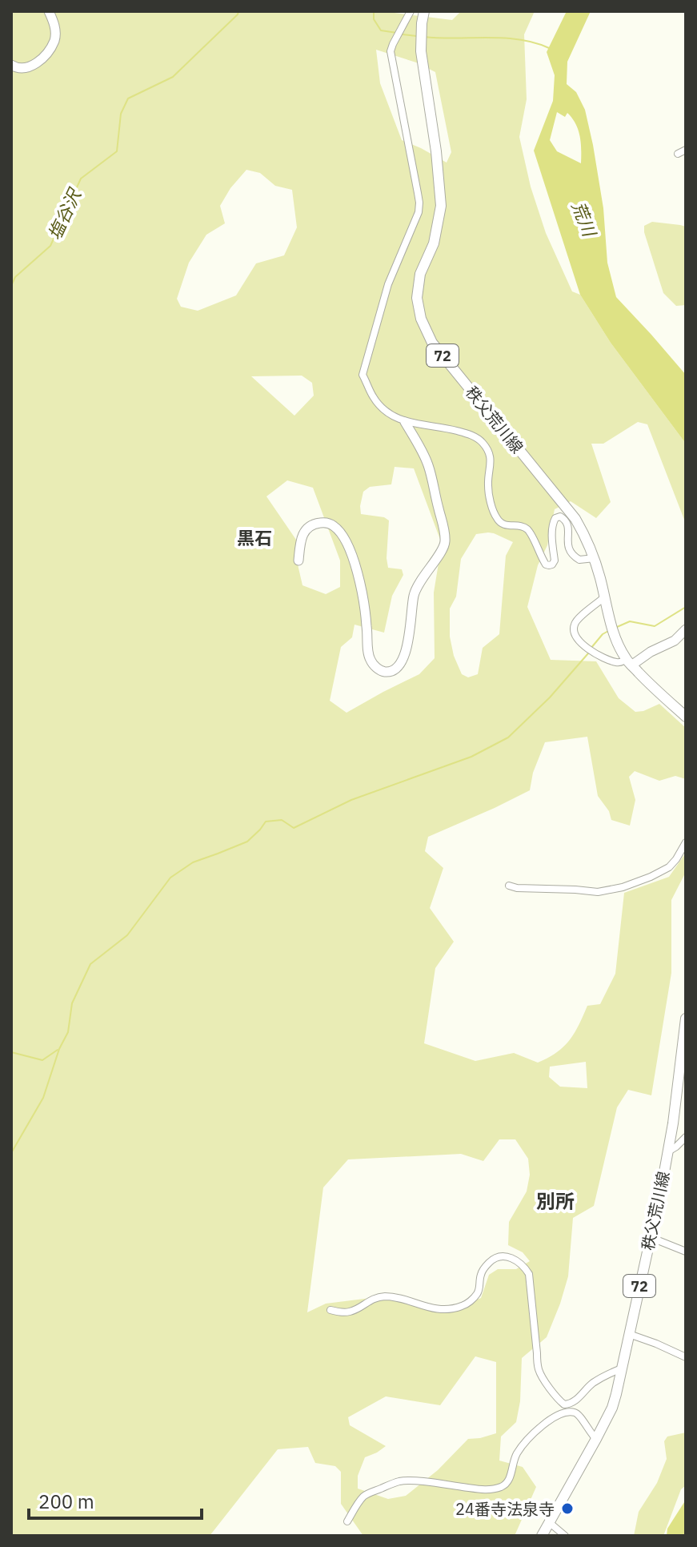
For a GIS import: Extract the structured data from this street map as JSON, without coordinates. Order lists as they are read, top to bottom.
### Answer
{
  "streets": {
    "main road": ["72", "秩父荒川線"]
  },
  "districts": ["黒石", "別所"],
  "water": ["塩谷沢", "荒川"],
  "places": ["24番寺法泉寺"],
  "scale_bar": "200 m"
}
